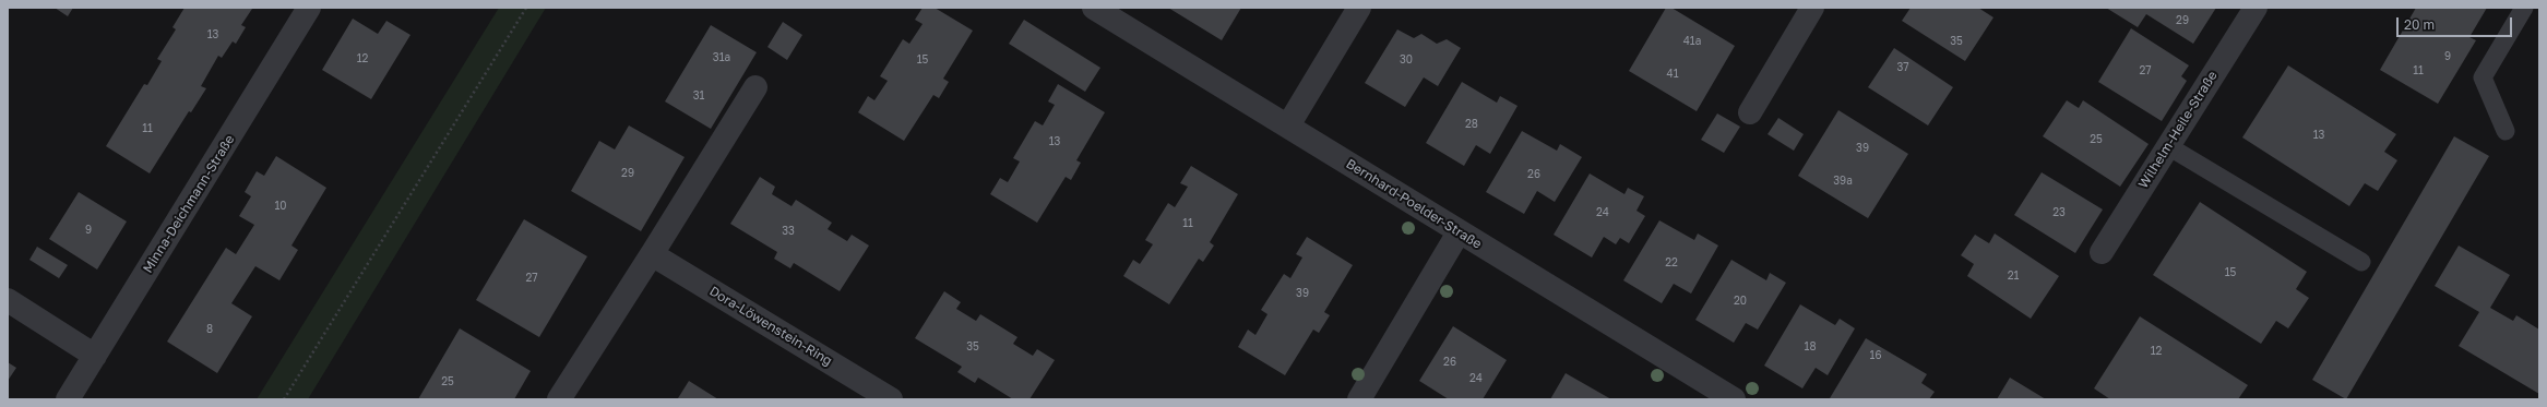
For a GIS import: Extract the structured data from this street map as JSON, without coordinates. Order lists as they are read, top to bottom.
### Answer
{
  "streets": {
    "street": [
      "Wilhelm-Heile-Straße",
      "Minna-Deichmann-Straße",
      "Bernhard-Poelder-Straße",
      "Dora-Löwenstein-Ring"
    ]
  },
  "house_numbers": [
    "29",
    "13",
    "41a",
    "35",
    "9",
    "31a",
    "12",
    "15",
    "30",
    "37",
    "27",
    "11",
    "41",
    "31",
    "28",
    "11",
    "13",
    "25",
    "13",
    "39",
    "29",
    "26",
    "39a",
    "10",
    "24",
    "23",
    "11",
    "9",
    "33",
    "22",
    "15",
    "21",
    "27",
    "39",
    "20",
    "8",
    "35",
    "18",
    "12",
    "16",
    "26",
    "24",
    "25"
  ],
  "scale_bar": "20 m"
}
